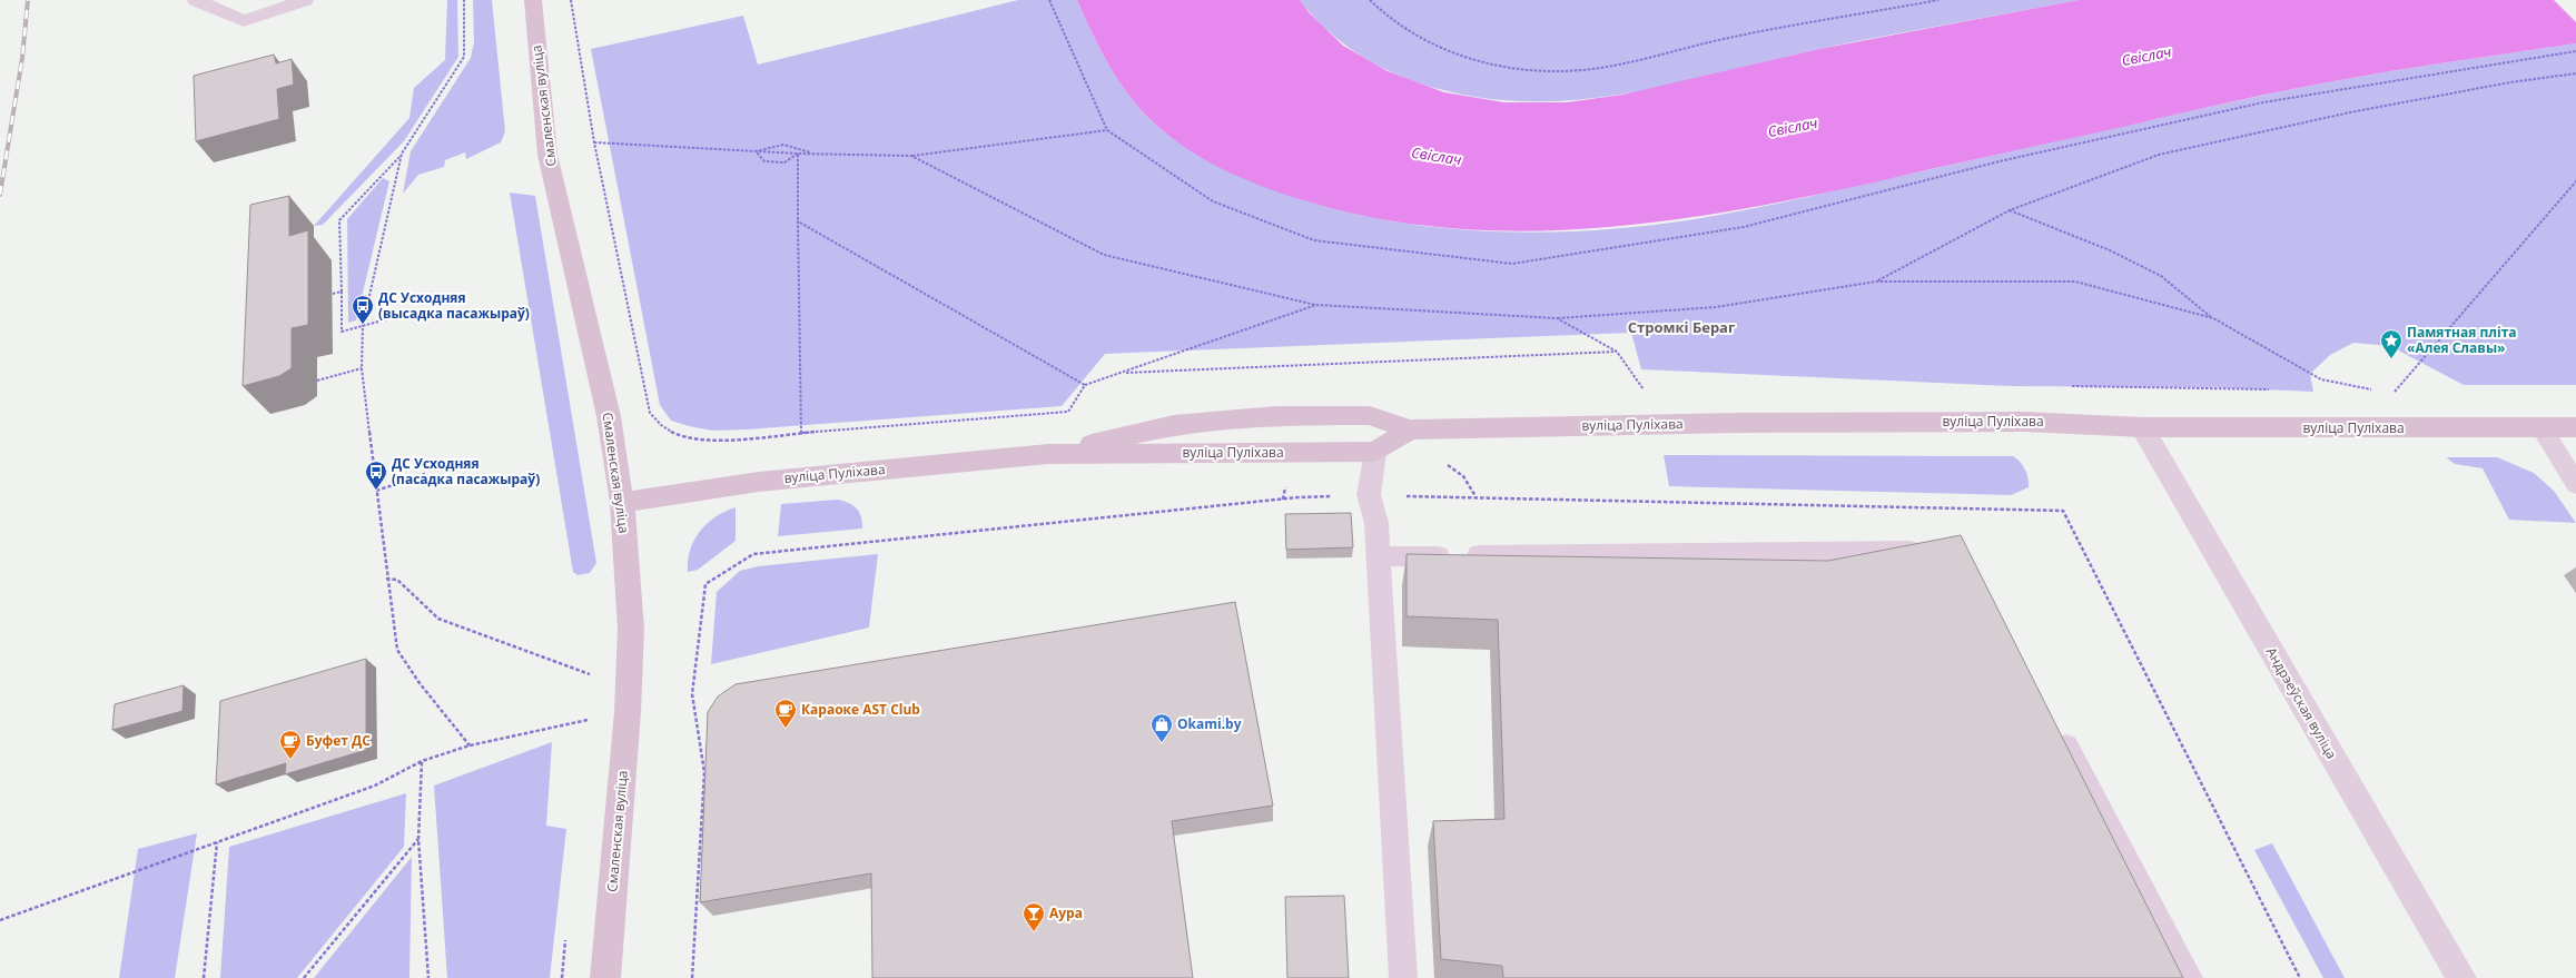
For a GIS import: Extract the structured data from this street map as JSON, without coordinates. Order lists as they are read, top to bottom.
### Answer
{
  "streets": {
    "street": ["Смаленская вуліца", "вуліца Пуліхава", "Андрэеўская вуліца"]
  },
  "crossings": [
    ["Смаленская вуліца", "вуліца Пуліхава"],
    ["вуліца Пуліхава", "Андрэеўская вуліца"]
  ],
  "districts": ["Стромкі Бераг"],
  "water": ["Свіслач"],
  "places": {
    "bus stop": ["ДС Усходняя (высадка пасажыраў)", "ДС Усходняя (пасадка пасажыраў)"],
    "place": ["Памятная пліта «Алея Славы»"],
    "cafe": ["Караоке AST Club", "Буфет ДС"],
    "shop": ["Okami.by"],
    "bar": ["Аура"]
  }
}
